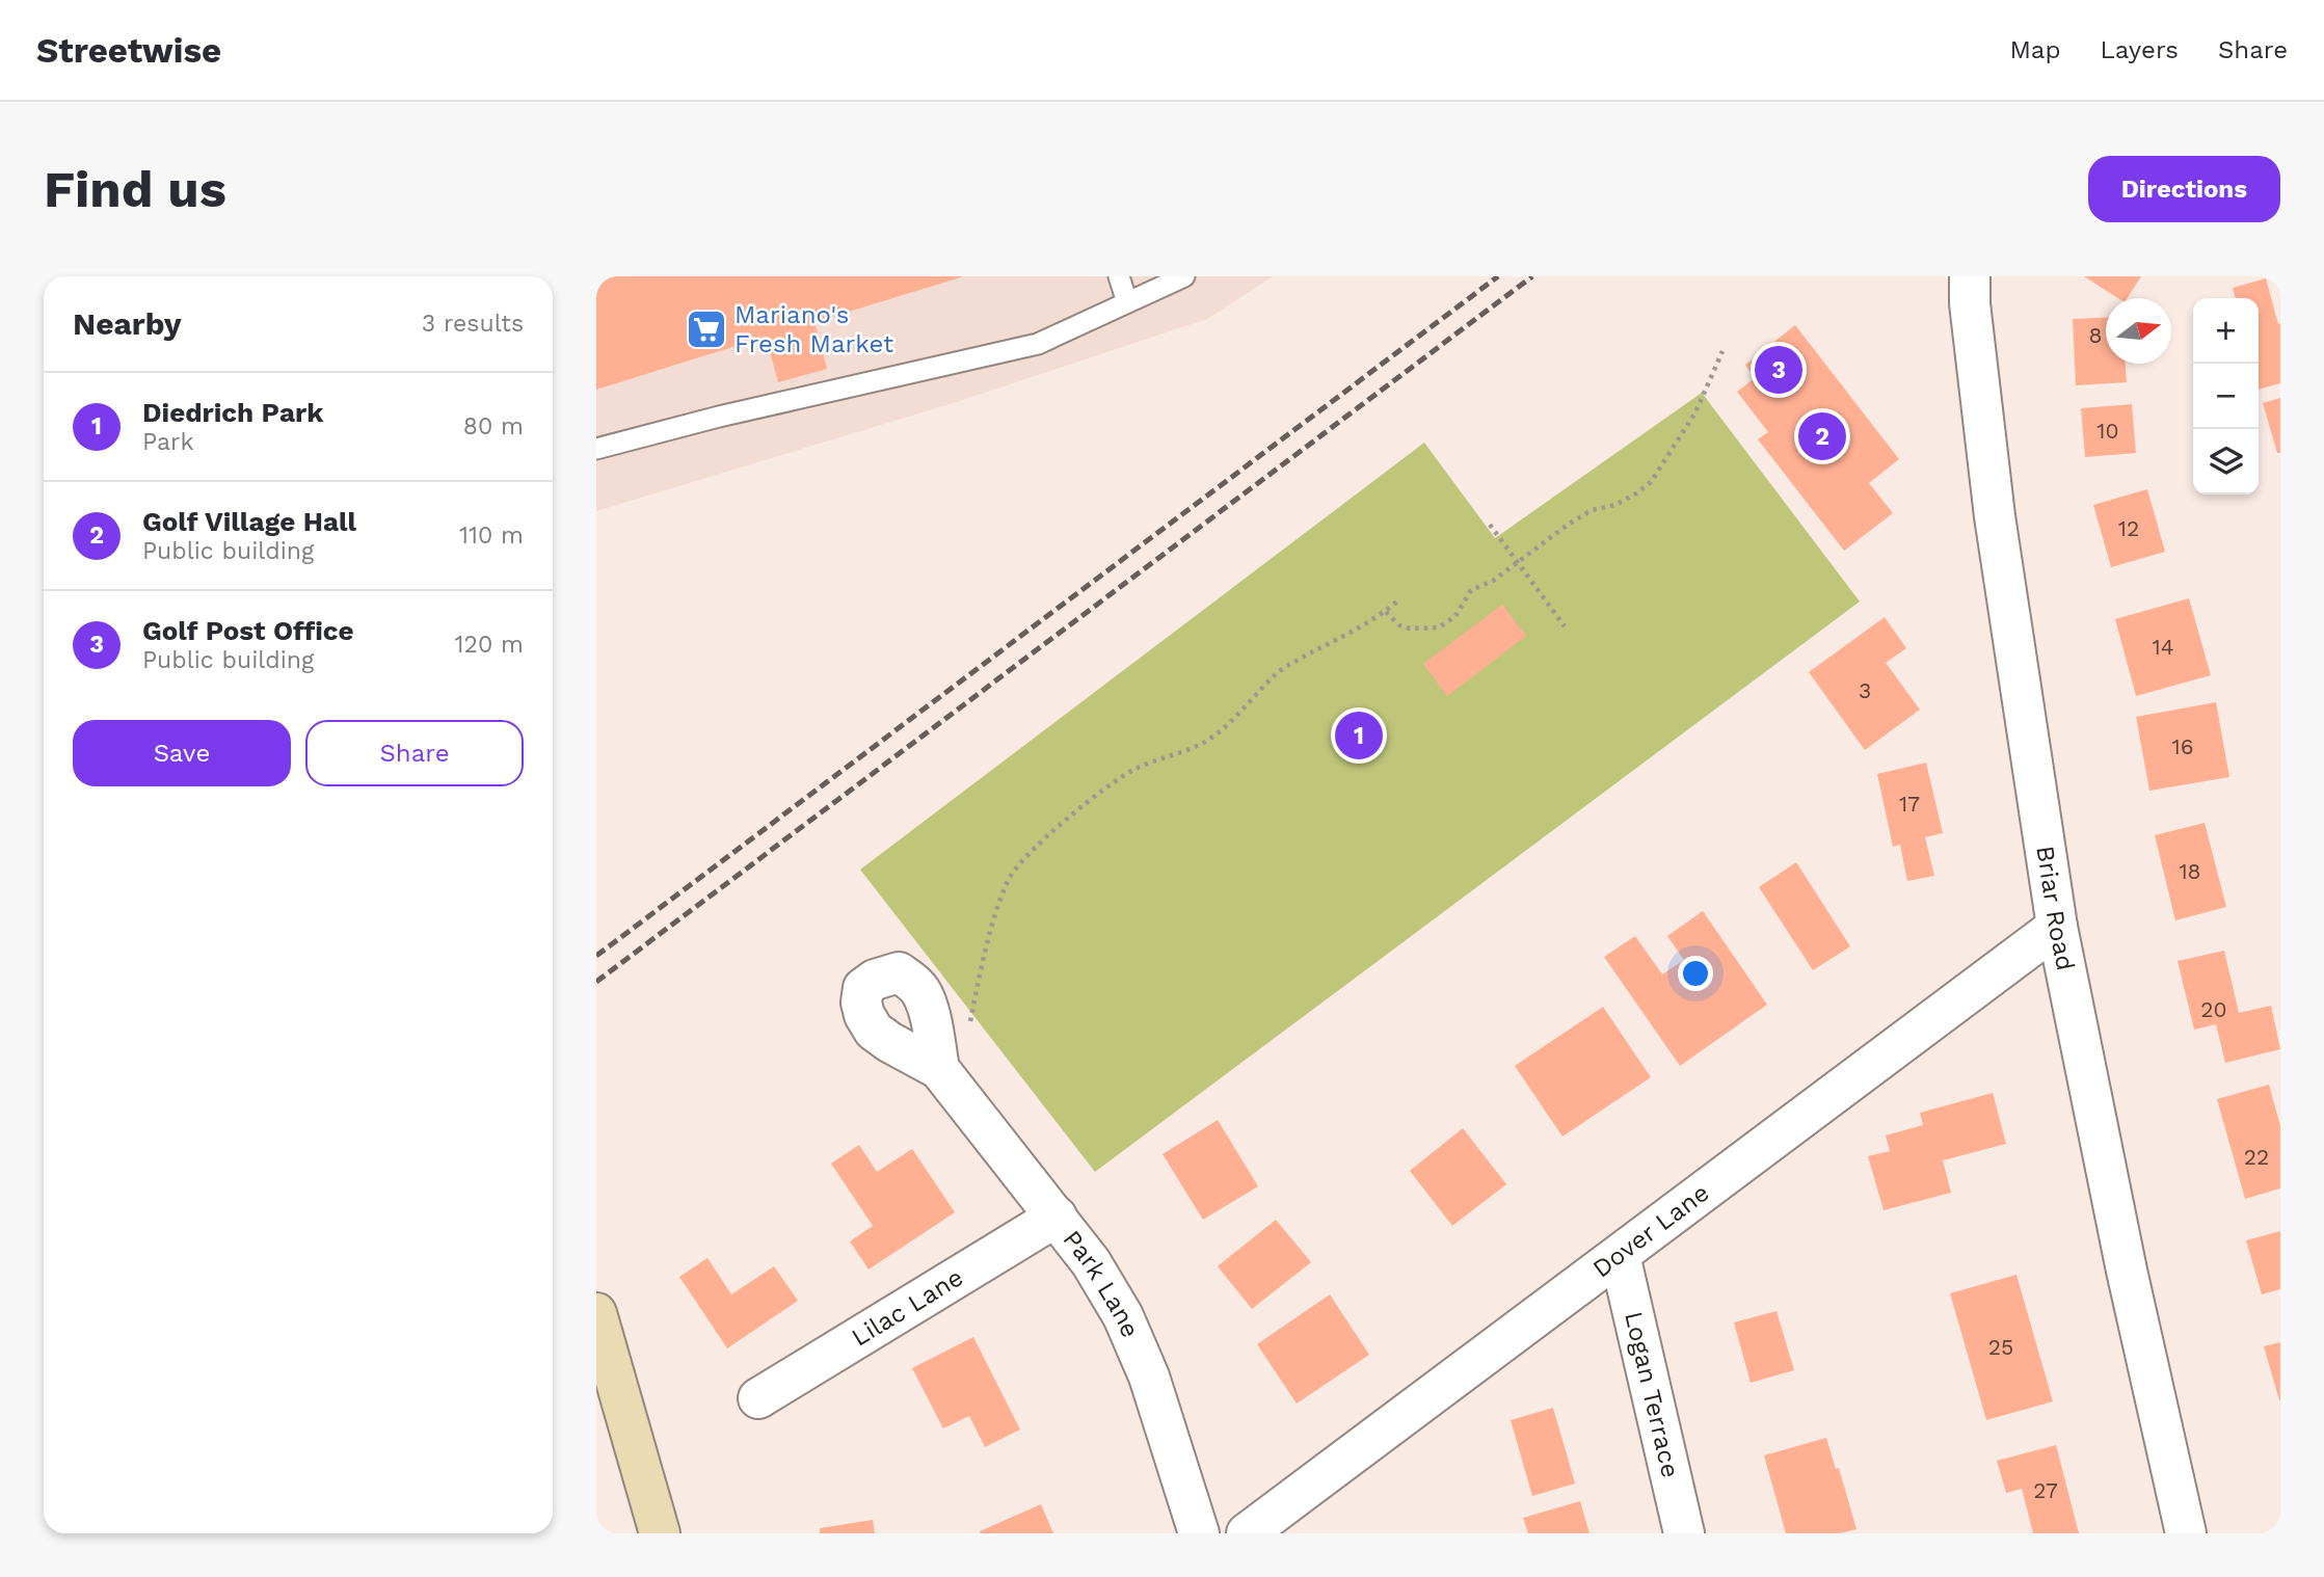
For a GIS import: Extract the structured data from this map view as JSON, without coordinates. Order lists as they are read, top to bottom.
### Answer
{
  "streets": {
    "street": [
      "Briar Road",
      "Dover Lane",
      "Park Lane",
      "Lilac Lane",
      "Logan Terrace"
    ]
  },
  "crossings": [
    ["Briar Road", "Dover Lane"],
    ["Dover Lane", "Logan Terrace"],
    ["Park Lane", "Lilac Lane"]
  ],
  "places": {
    "supermarket": ["Mariano's Fresh Market"]
  },
  "house_numbers": [
    "8",
    "10",
    "12",
    "14",
    "3",
    "16",
    "17",
    "18",
    "20",
    "22",
    "25",
    "27"
  ],
  "north": "right",
  "page": {
    "header": "Streetwise",
    "nav": ["Map", "Layers", "Share"],
    "buttons": [
      "Directions",
      ["Save", "Share"]
    ],
    "title": "Find us",
    "heading": ["Nearby", "3 results"],
    "map_buttons": ["+", "−"],
    "pins": ["3", "2", "1"],
    "list": [
      {
        "mark": "1",
        "name": "Diedrich Park",
        "note": "Park",
        "value": "80 m"
      },
      {
        "mark": "2",
        "name": "Golf Village Hall",
        "note": "Public building",
        "value": "110 m"
      },
      {
        "mark": "3",
        "name": "Golf Post Office",
        "note": "Public building",
        "value": "120 m"
      }
    ]
  }
}
